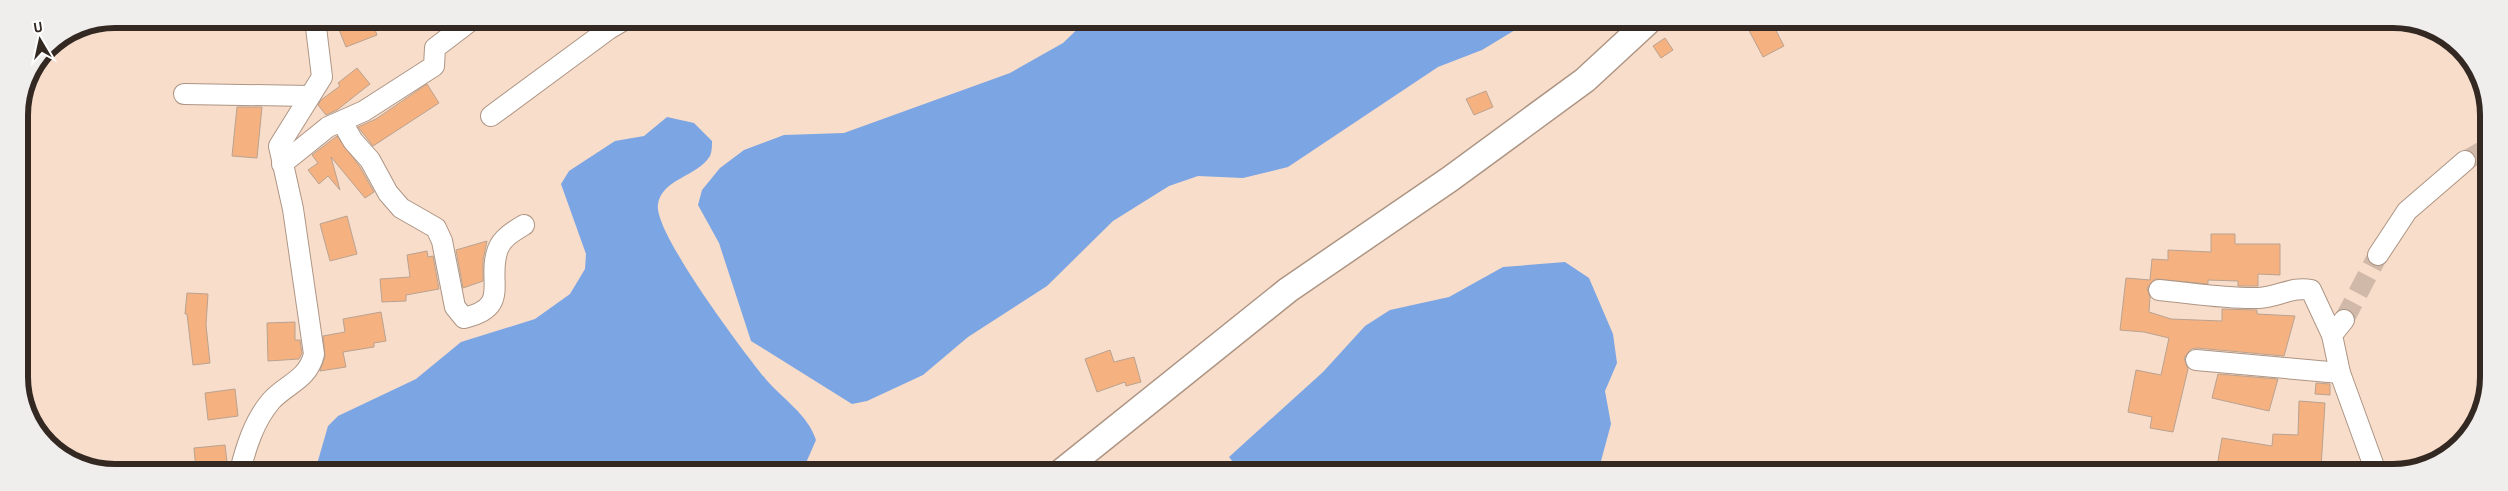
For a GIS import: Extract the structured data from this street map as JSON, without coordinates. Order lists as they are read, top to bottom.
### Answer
{
  "north": "top"
}
